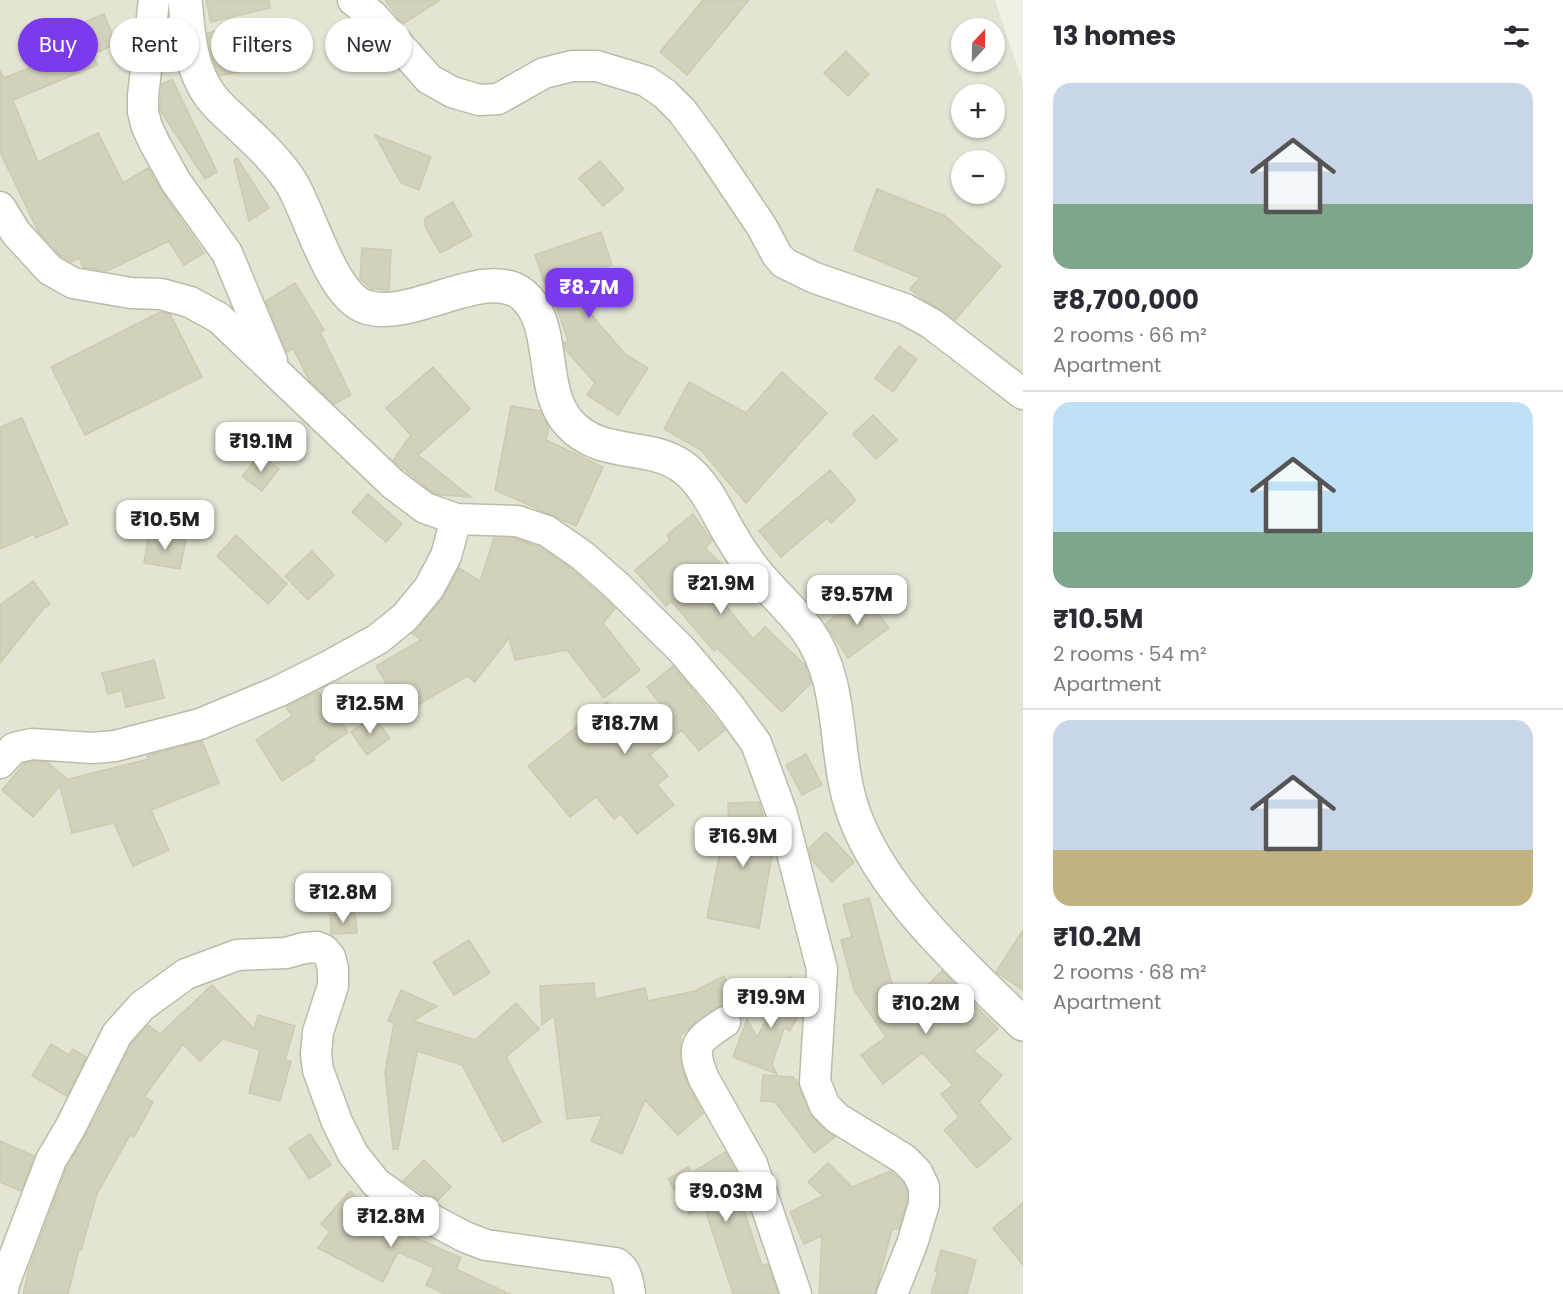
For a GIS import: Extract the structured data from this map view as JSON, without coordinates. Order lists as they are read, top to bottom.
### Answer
{
  "north": "top",
  "page": {
    "heading": "13 homes",
    "map_buttons": ["+", "−"],
    "chip": [
      "Buy",
      "Rent",
      "Filters",
      "New"
    ],
    "list": [
      {
        "name": "₹8,700,000",
        "note": "2 rooms · 66 m² · Apartment"
      },
      {
        "name": "₹10.5M",
        "note": "2 rooms · 54 m² · Apartment"
      },
      {
        "name": "₹10.2M",
        "note": "2 rooms · 68 m² · Apartment"
      }
    ],
    "price": [
      "₹8.7M",
      "₹19.1M",
      "₹10.5M",
      "₹21.9M",
      "₹9.57M",
      "₹12.5M",
      "₹18.7M",
      "₹16.9M",
      "₹12.8M",
      "₹19.9M",
      "₹10.2M",
      "₹9.03M",
      "₹12.8M"
    ]
  }
}
